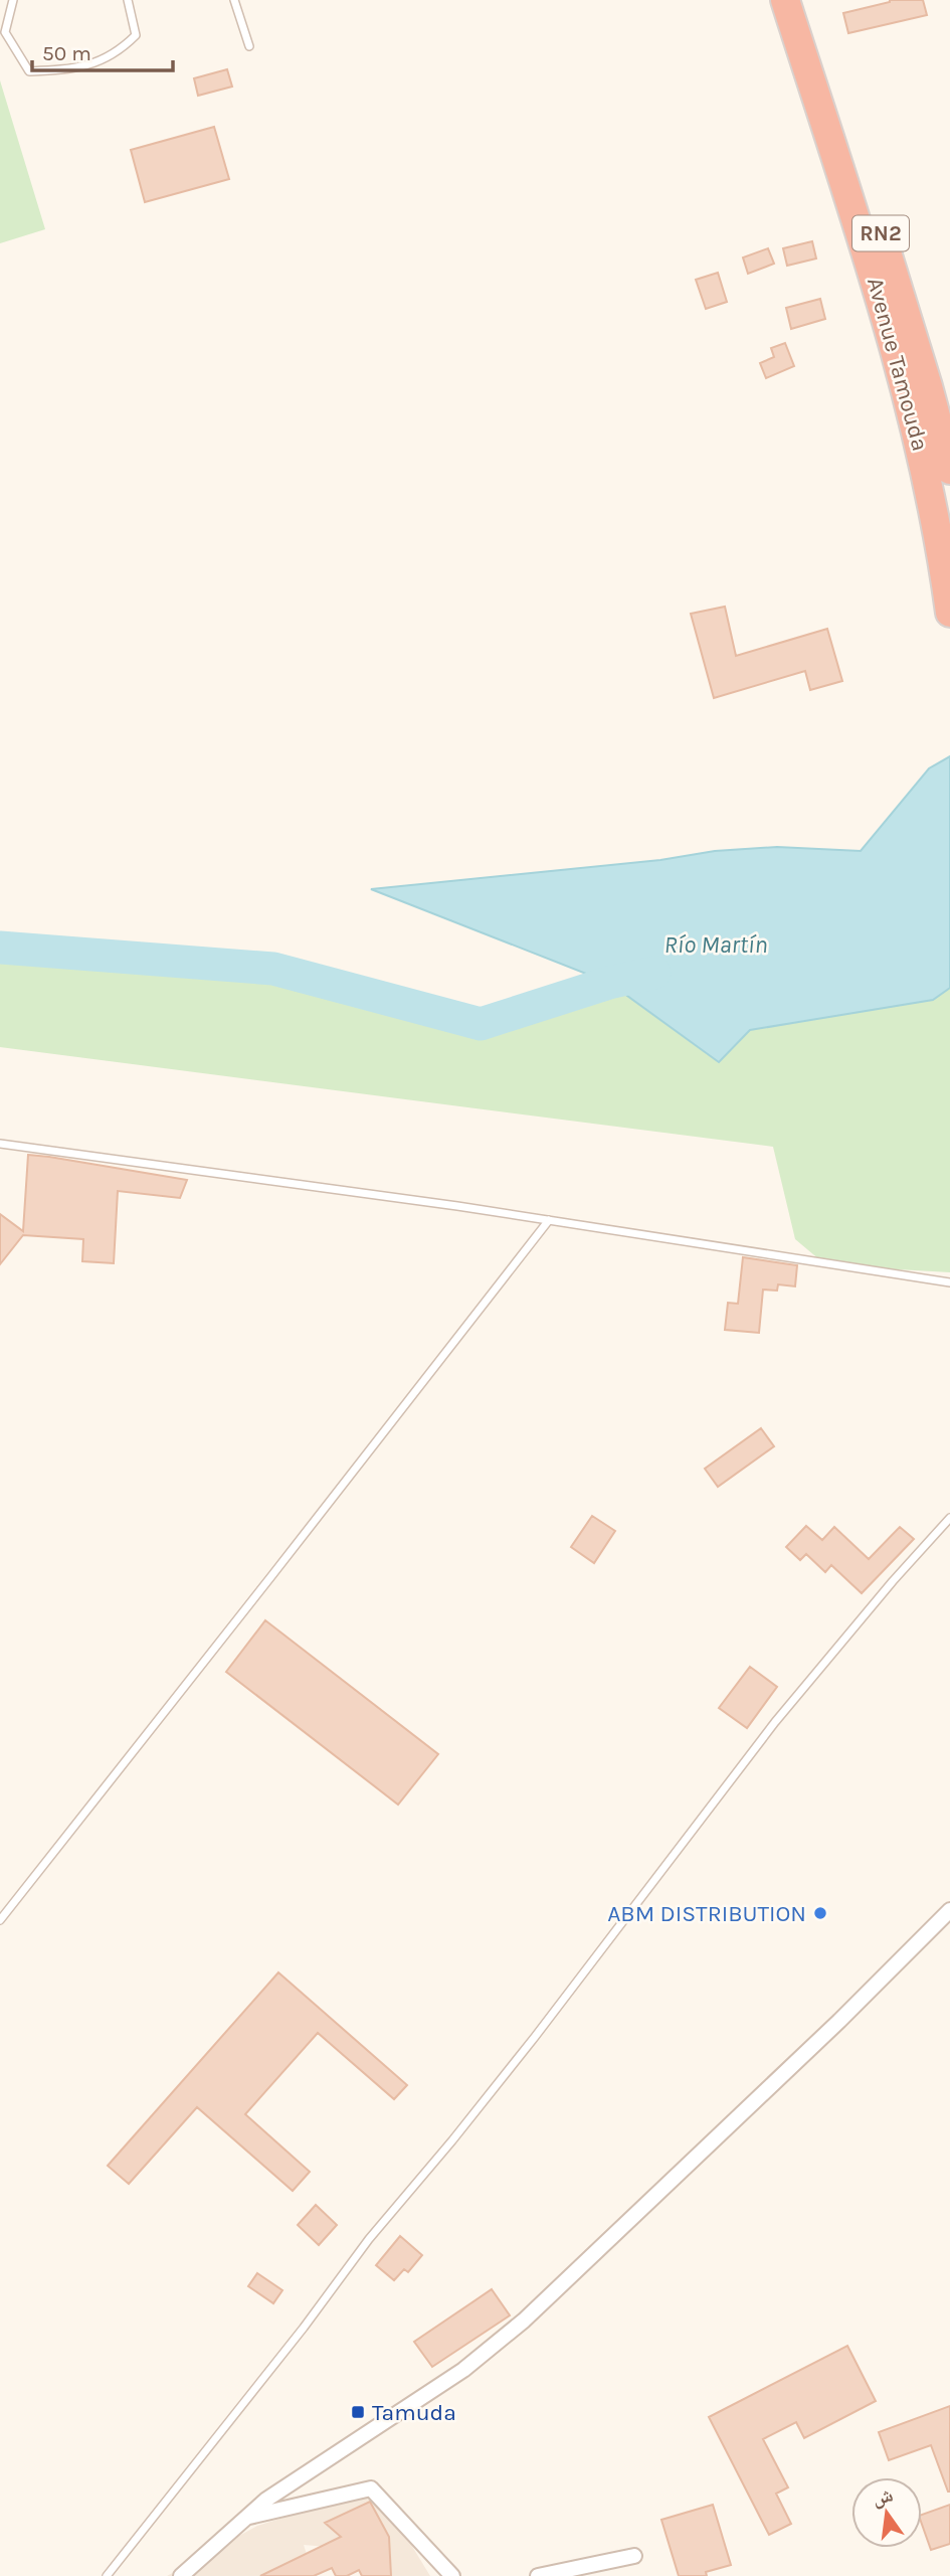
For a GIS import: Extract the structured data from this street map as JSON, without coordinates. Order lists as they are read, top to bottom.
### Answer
{
  "streets": {
    "highway": ["RN2", "Avenue Tamouda"]
  },
  "water": ["Río Martín"],
  "places": {
    "other": ["ABM DISTRIBUTION"],
    "transit": ["Tamuda"]
  },
  "scale_bar": "50 m",
  "north": "top"
}
